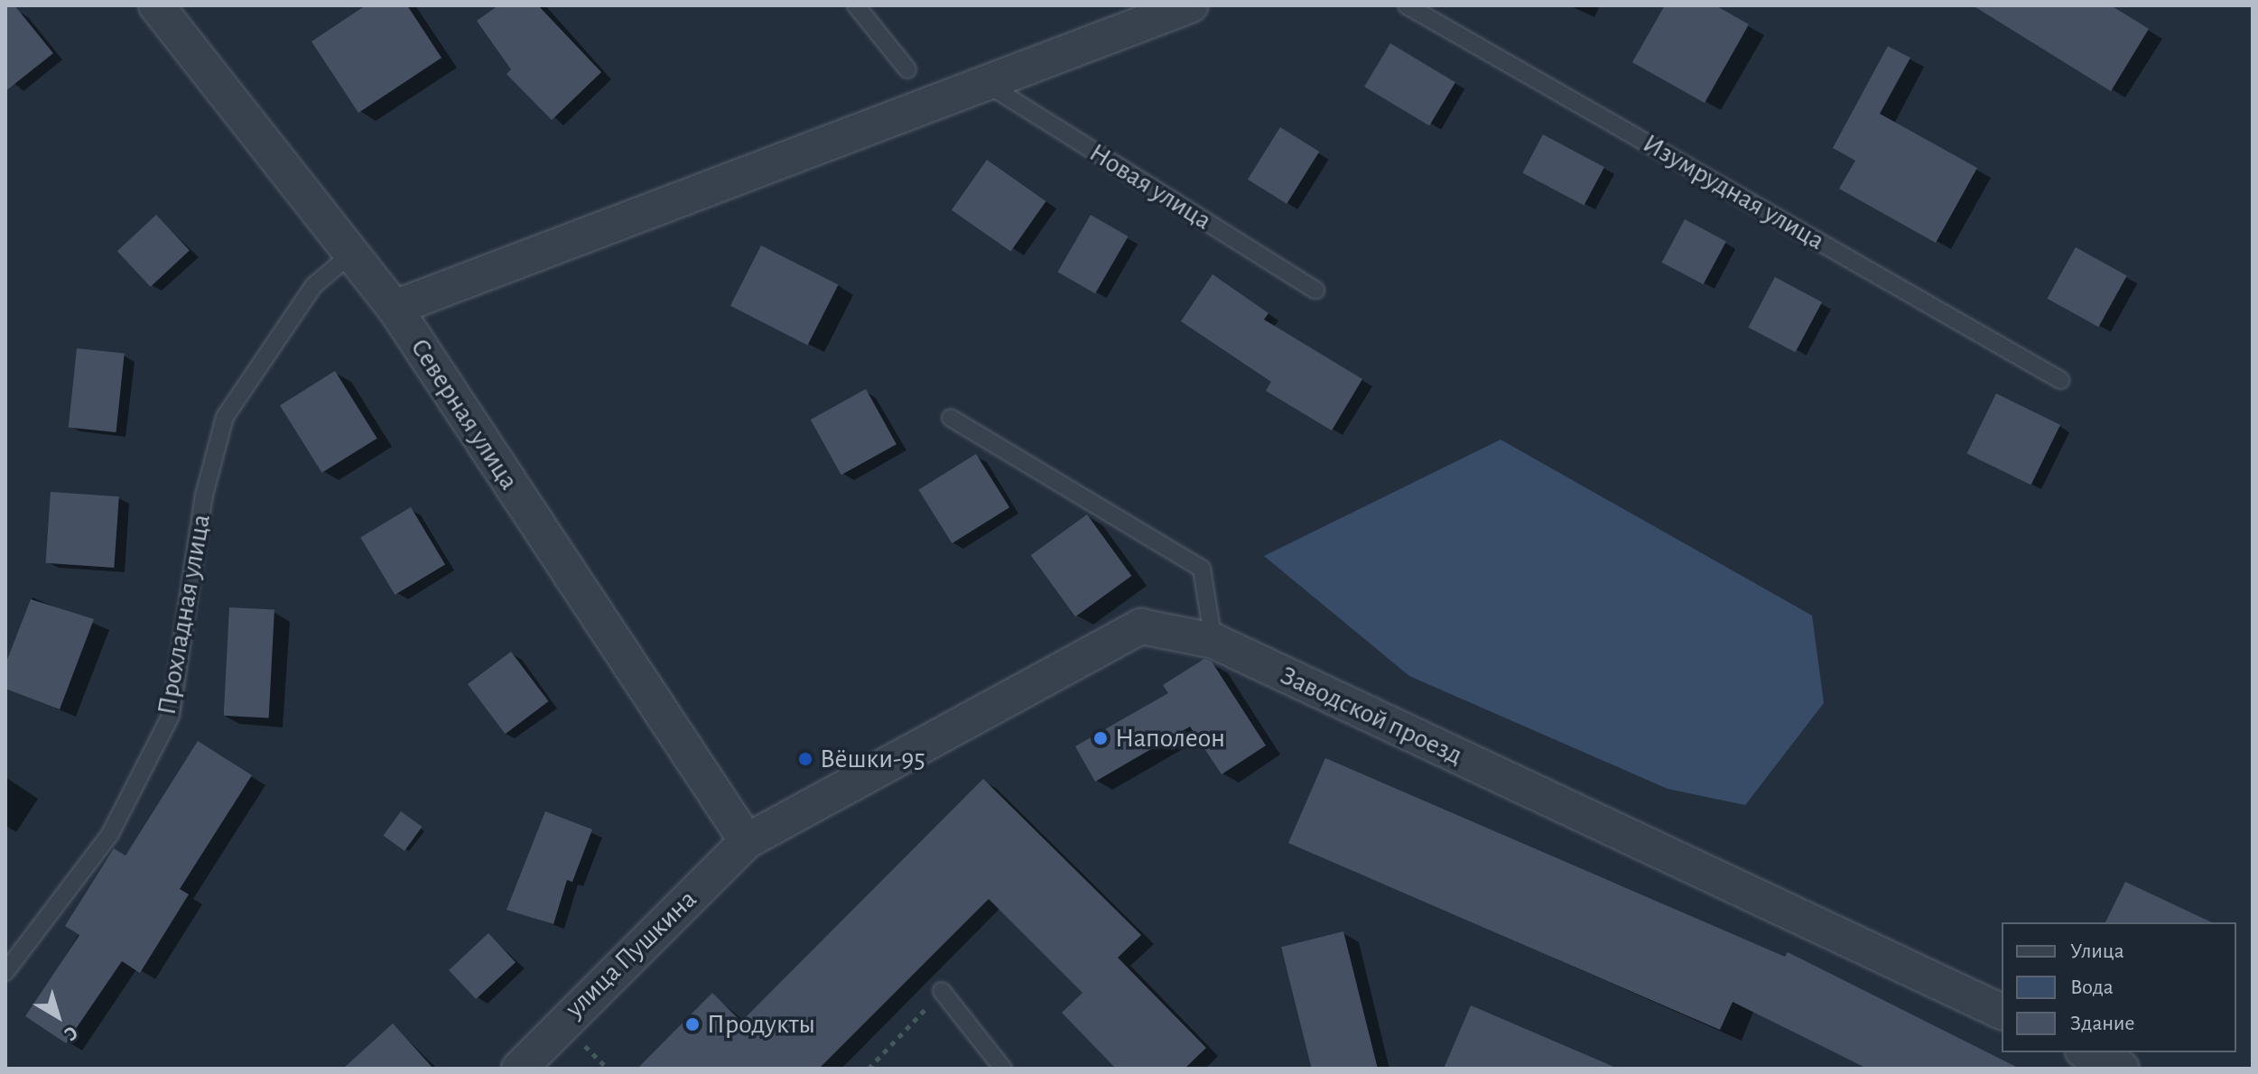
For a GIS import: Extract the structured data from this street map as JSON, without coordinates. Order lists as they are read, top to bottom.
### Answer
{
  "streets": {
    "street": ["Северная улица", "Заводской проезд", "улица Пушкина"],
    "lane": ["Новая улица", "Изумрудная улица", "Прохладная улица"]
  },
  "crossings": [
    ["Северная улица", "Прохладная улица"],
    ["Северная улица", "Заводской проезд"],
    ["Северная улица", "улица Пушкина"],
    ["Заводской проезд", "улица Пушкина"]
  ],
  "places": ["Наполеон", "Вёшки-95", "Продукты"],
  "legend": ["Улица", "Вода", "Здание"],
  "north": "bottom right"
}
